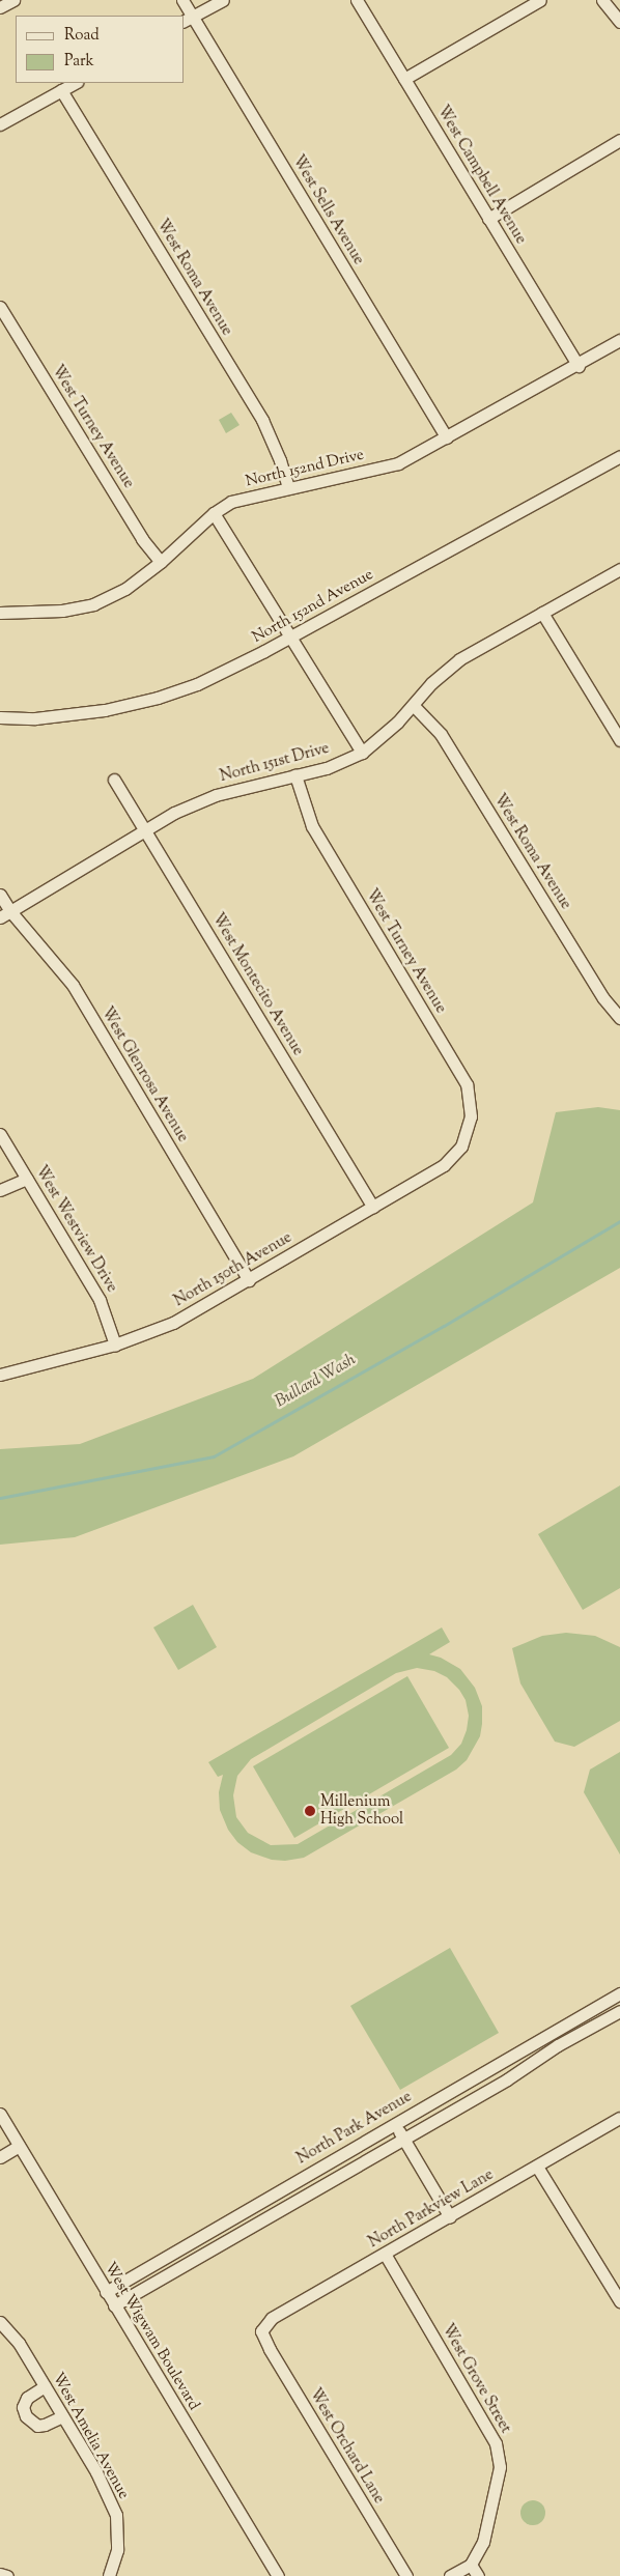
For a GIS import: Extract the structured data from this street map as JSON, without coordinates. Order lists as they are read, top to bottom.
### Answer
{
  "streets": {
    "street": [
      "West Campbell Avenue",
      "West Sells Avenue",
      "West Roma Avenue",
      "West Turney Avenue",
      "North 152nd Drive",
      "North 152nd Avenue",
      "North 151st Drive",
      "West Montecito Avenue",
      "West Glenrosa Avenue",
      "West Westview Drive",
      "North 150th Avenue",
      "North Park Avenue",
      "North Parkview Lane",
      "West Wigwam Boulevard",
      "West Grove Street",
      "West Amelia Avenue",
      "West Orchard Lane"
    ]
  },
  "crossings": [
    ["West Campbell Avenue", "North 152nd Drive"],
    ["West Sells Avenue", "North 152nd Drive"],
    ["West Roma Avenue", "North 152nd Drive"],
    ["West Roma Avenue", "North 151st Drive"],
    ["West Turney Avenue", "North 152nd Drive"],
    ["West Turney Avenue", "North 151st Drive"],
    ["West Turney Avenue", "North 150th Avenue"],
    ["North 151st Drive", "West Montecito Avenue"],
    ["North 151st Drive", "West Glenrosa Avenue"],
    ["West Montecito Avenue", "North 150th Avenue"],
    ["West Glenrosa Avenue", "North 150th Avenue"],
    ["West Westview Drive", "North 150th Avenue"],
    ["North Park Avenue", "West Wigwam Boulevard"],
    ["North Parkview Lane", "West Grove Street"],
    ["North Parkview Lane", "West Orchard Lane"]
  ],
  "water": ["Bullard Wash"],
  "places": ["Millenium High School"],
  "legend": ["Road", "Park"]
}
